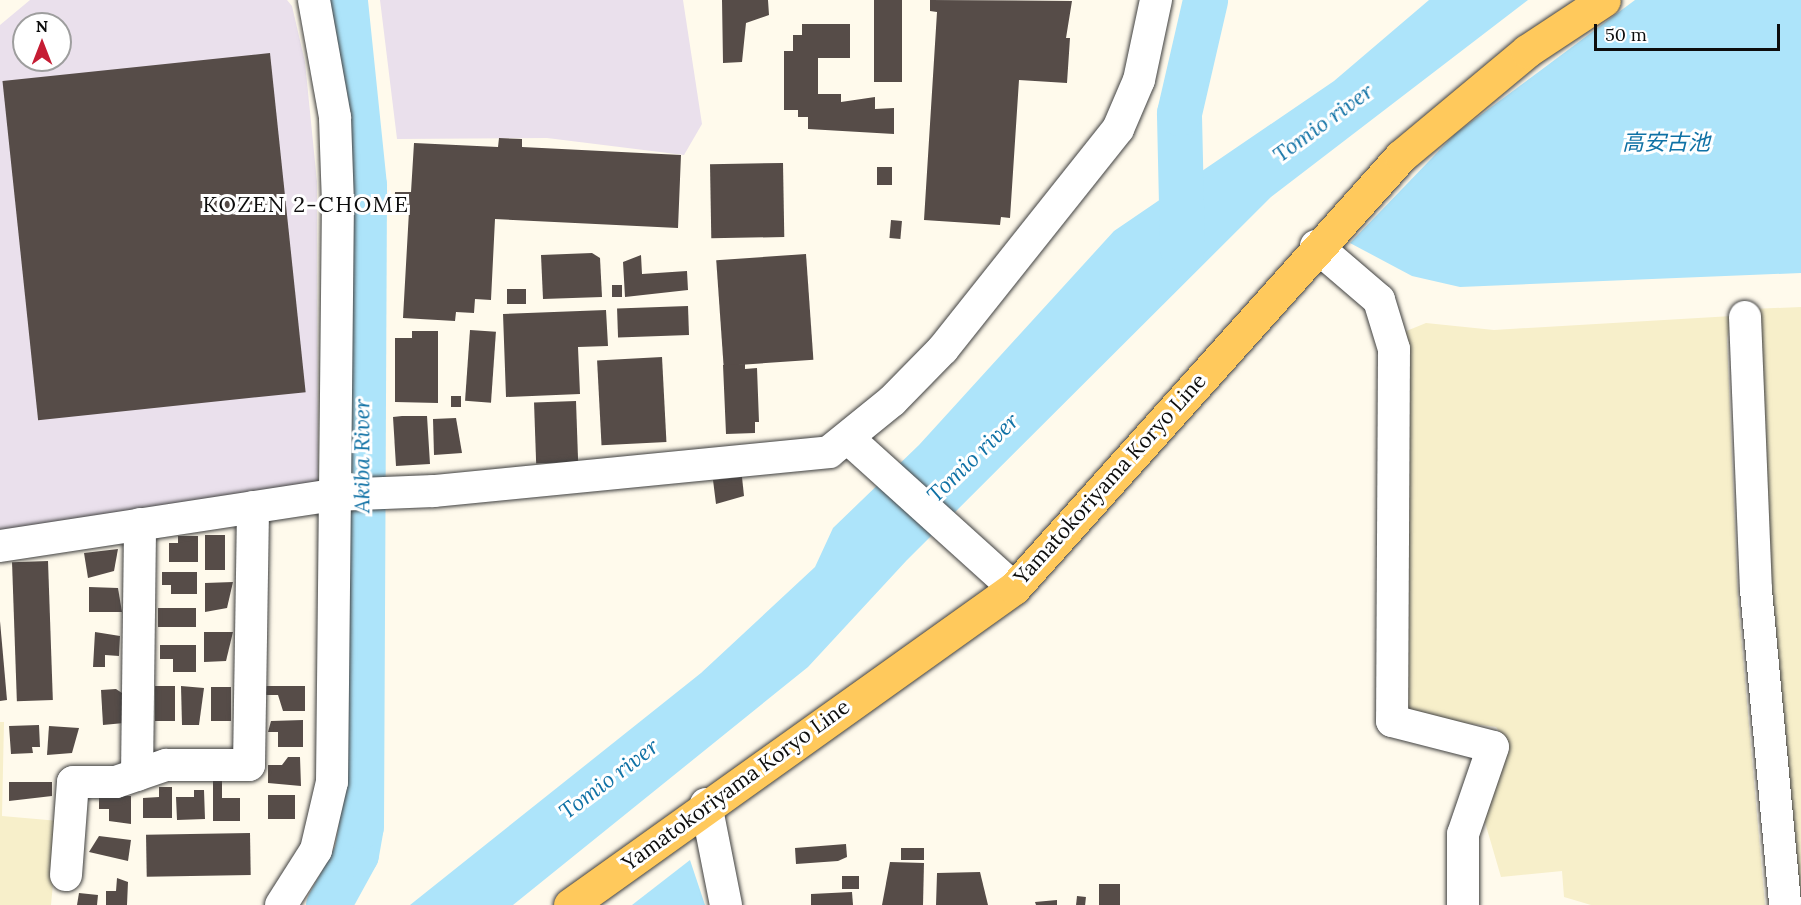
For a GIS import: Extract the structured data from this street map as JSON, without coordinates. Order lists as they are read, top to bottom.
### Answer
{
  "streets": {
    "main road": ["Yamatokoriyama Koryo Line"]
  },
  "districts": ["KOZEN 2-CHOME"],
  "water": ["Tomio river", "高安古池", "Akiba River"],
  "scale_bar": "50 m",
  "north": "top"
}
